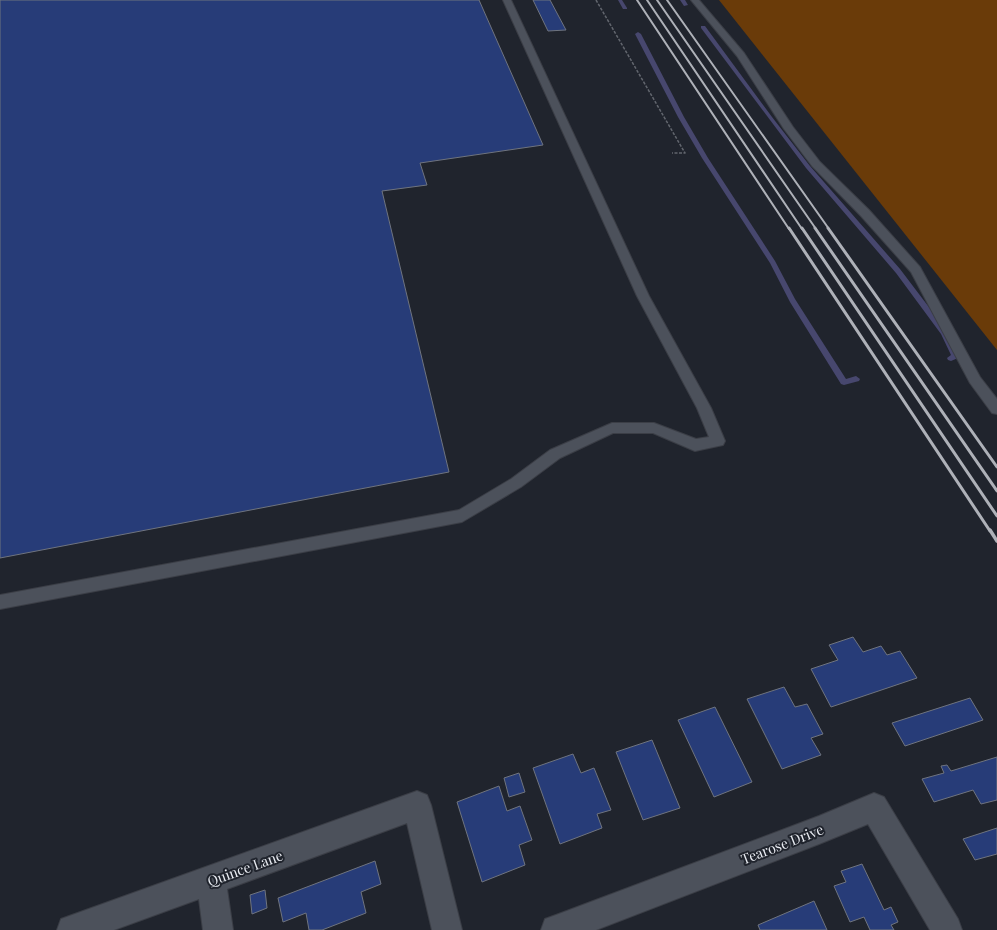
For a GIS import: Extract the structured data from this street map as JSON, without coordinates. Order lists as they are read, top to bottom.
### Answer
{
  "streets": {
    "street": ["Tearose Drive", "Quince Lane"]
  }
}
